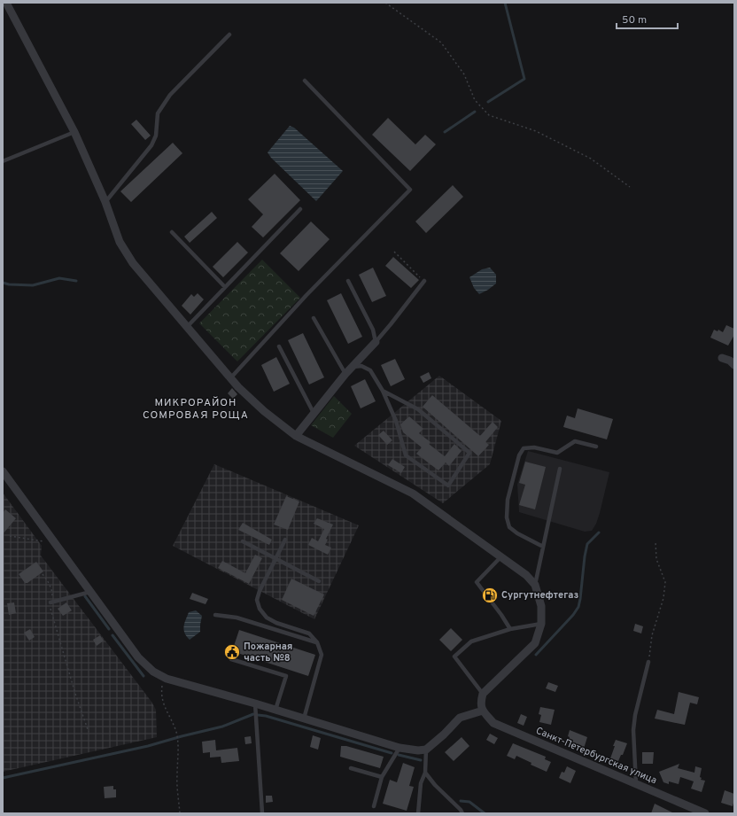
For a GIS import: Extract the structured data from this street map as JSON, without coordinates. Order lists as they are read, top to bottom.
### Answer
{
  "streets": {
    "street": ["Санкт-Петербургская улица"]
  },
  "districts": ["МИКРОРАЙОН СОМРОВАЯ РОЩА"],
  "places": {
    "fuel station": ["Сургутнефтегаз"],
    "public building": ["Пожарная часть №8"]
  },
  "scale_bar": "50 m"
}
